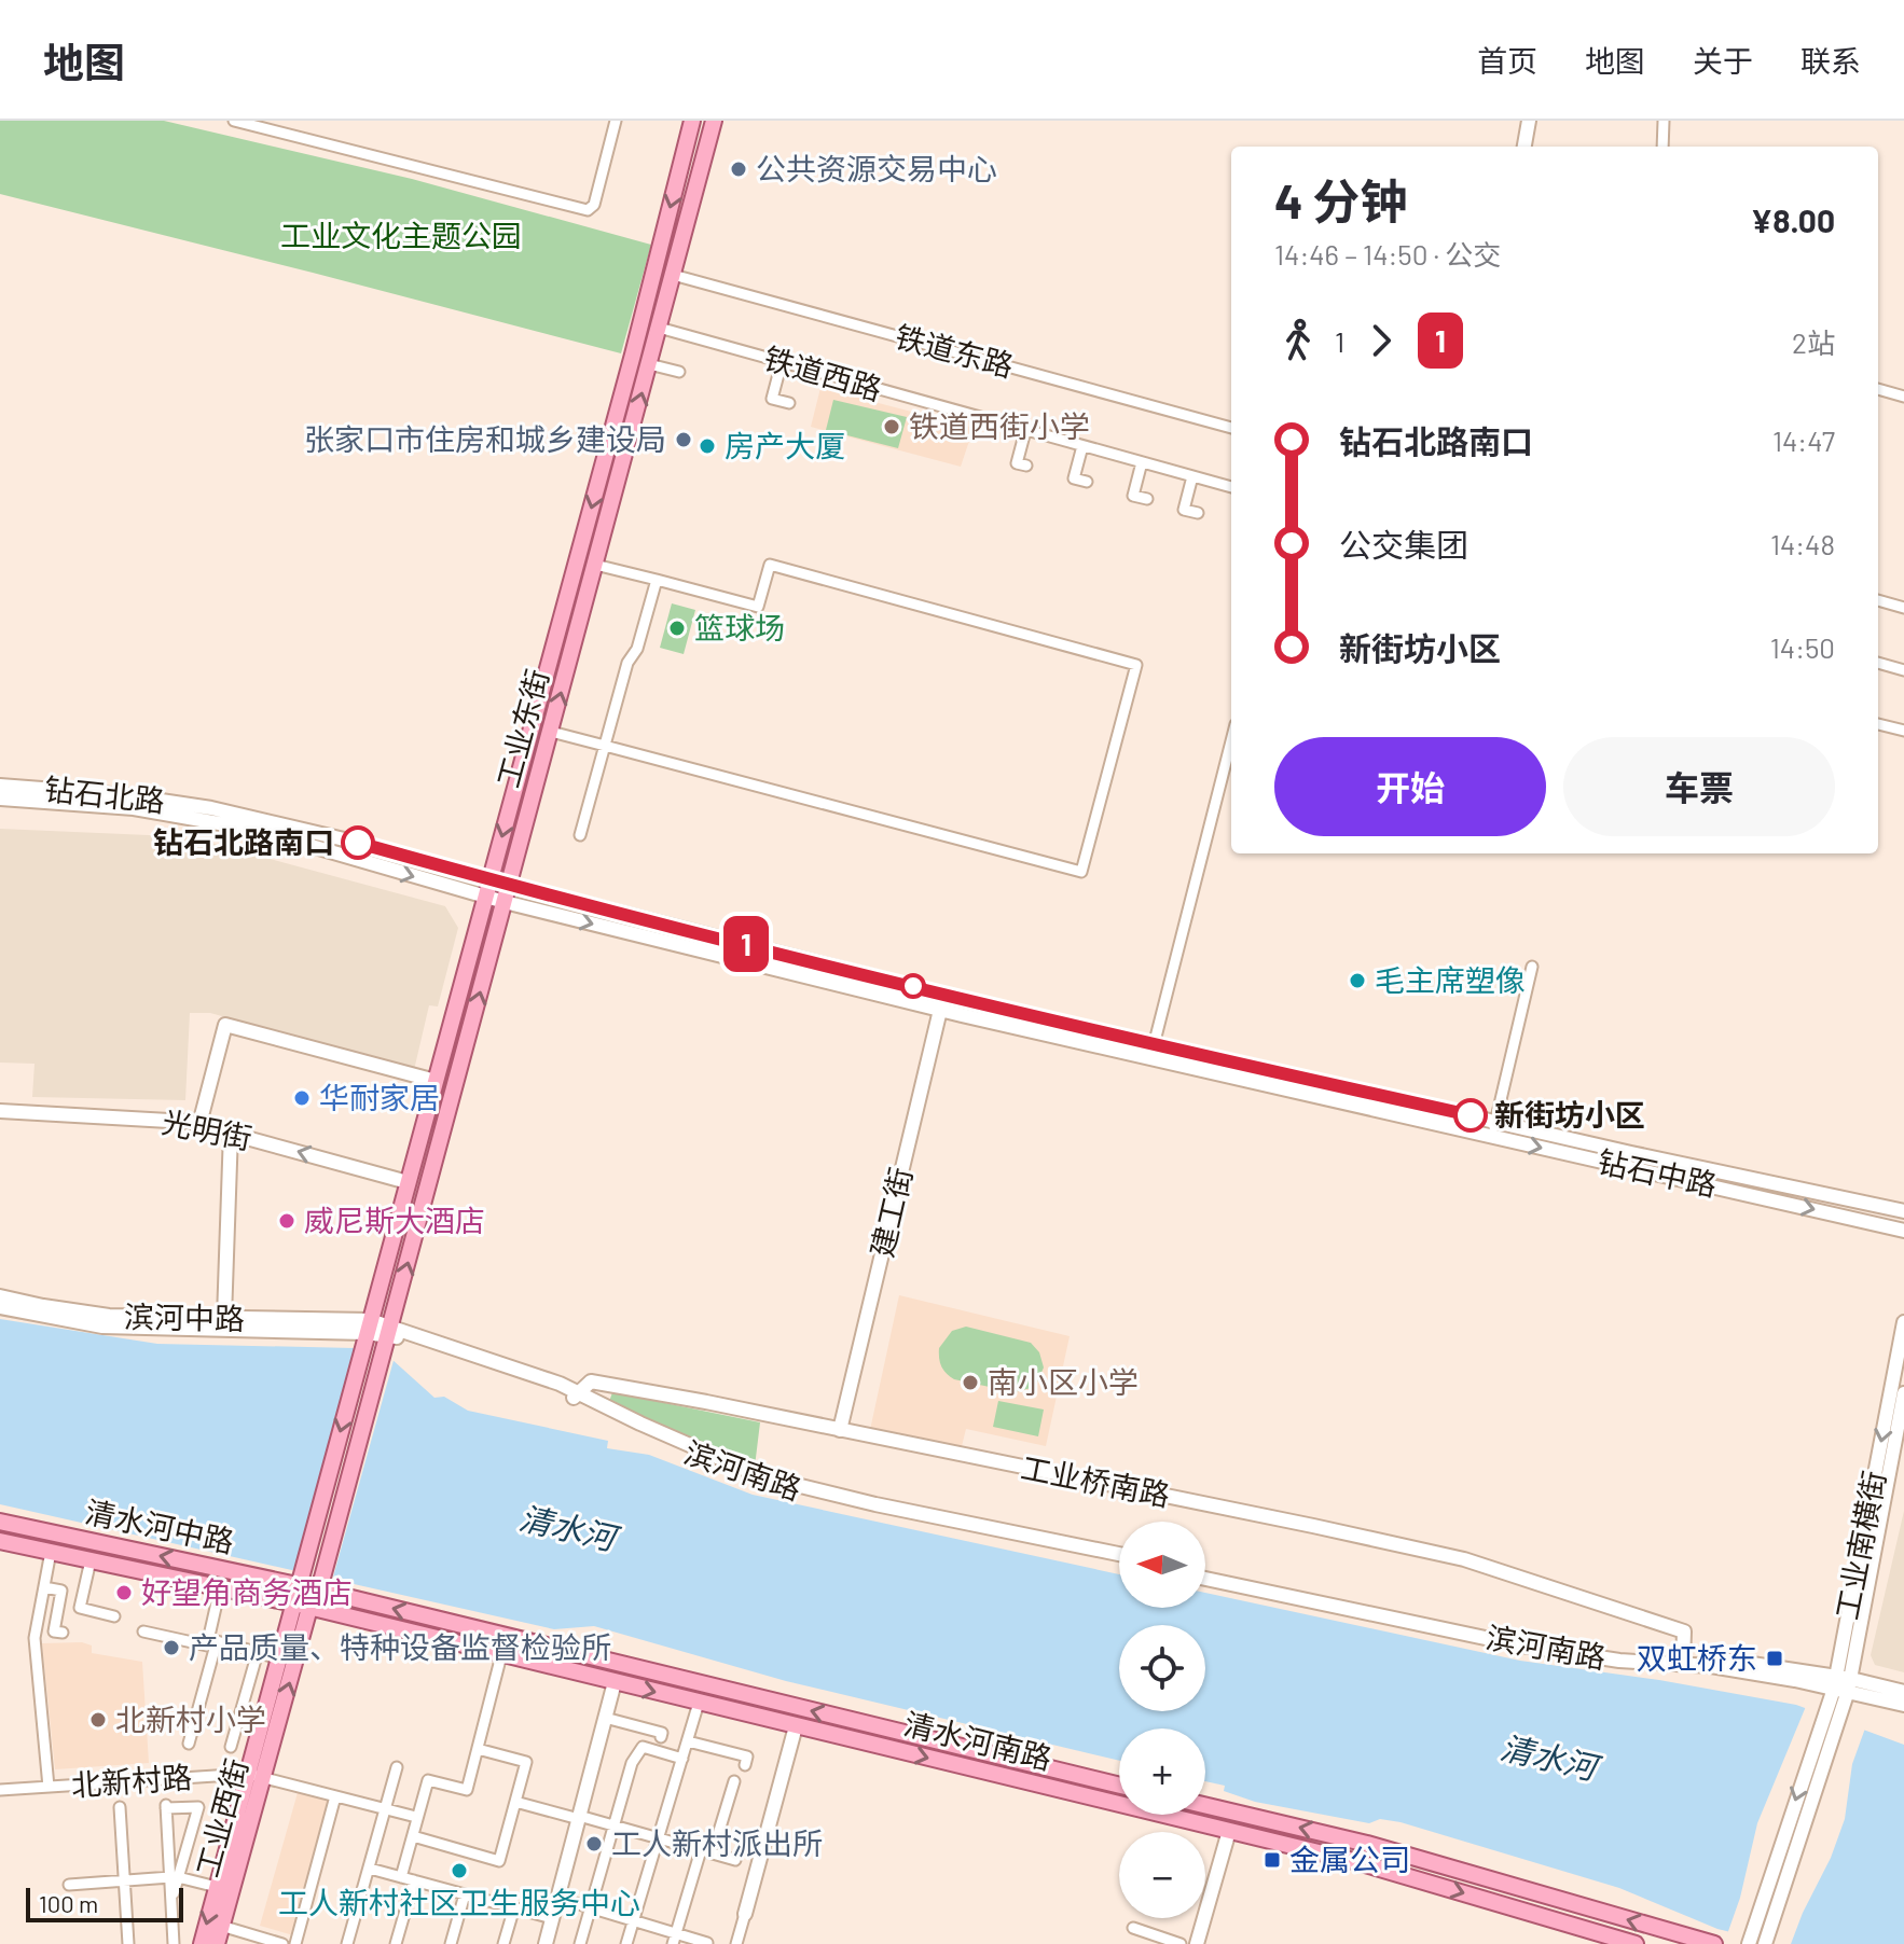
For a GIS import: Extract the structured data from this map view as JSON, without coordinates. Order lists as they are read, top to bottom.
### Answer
{
  "streets": {
    "main road": [
      "工业东街",
      "钻石北路",
      "光明街",
      "钻石中路",
      "建工街",
      "滨河中路",
      "滨河南路",
      "工业桥南路",
      "清水河中路",
      "工业南横街",
      "清水河南路",
      "工业西街"
    ],
    "street": ["铁道东路", "铁道西路", "北新村路"]
  },
  "crossings": [
    ["铁道东路", "工业东街"],
    ["铁道西路", "工业东街"],
    ["工业东街", "钻石北路"],
    ["工业东街", "光明街"],
    ["工业东街", "钻石中路"],
    ["工业东街", "滨河中路"],
    ["工业东街", "滨河南路"],
    ["工业东街", "清水河中路"],
    ["工业东街", "清水河南路"],
    ["钻石北路", "钻石中路"],
    ["钻石中路", "建工街"],
    ["建工街", "工业桥南路"],
    ["滨河中路", "滨河南路"],
    ["滨河南路", "工业桥南路"],
    ["滨河南路", "工业南横街"],
    ["清水河中路", "清水河南路"],
    ["清水河中路", "工业西街"],
    ["清水河南路", "工业西街"],
    ["北新村路", "工业西街"]
  ],
  "one_way": ["光明街"],
  "water": ["清水河"],
  "parks": ["工业文化主题公园"],
  "places": {
    "other": [
      "公共资源交易中心",
      "铁道西街小学",
      "张家口市住房和城乡建设局",
      "房产大厦",
      "篮球场",
      "钻石北路南口",
      "毛主席塑像",
      "华耐家居",
      "新街坊小区",
      "威尼斯大酒店",
      "南小区小学",
      "好望角商务酒店",
      "产品质量、特种设备监督检验所",
      "北新村小学",
      "工人新村派出所",
      "工人新村社区卫生服务中心"
    ],
    "transit": ["双虹桥东", "金属公司"]
  },
  "lines": ["bus line 1"],
  "scale_bar": "100 m",
  "north": "left",
  "page": {
    "header": "地图",
    "nav": [
      "首页",
      "地图",
      "关于",
      "联系"
    ],
    "on_map": "1",
    "heading": ["4 分钟", "14:46 – 14:50 · 公交", "¥8.00"],
    "legs": ["1", "1", "2站"],
    "list": [
      {
        "name": "钻石北路南口",
        "value": "14:47"
      },
      {
        "name": "公交集团",
        "value": "14:48"
      },
      {
        "name": "新街坊小区",
        "value": "14:50"
      }
    ],
    "buttons": ["开始", "车票"],
    "map_buttons": ["+", "−"],
    "scale": "100 m"
  }
}
